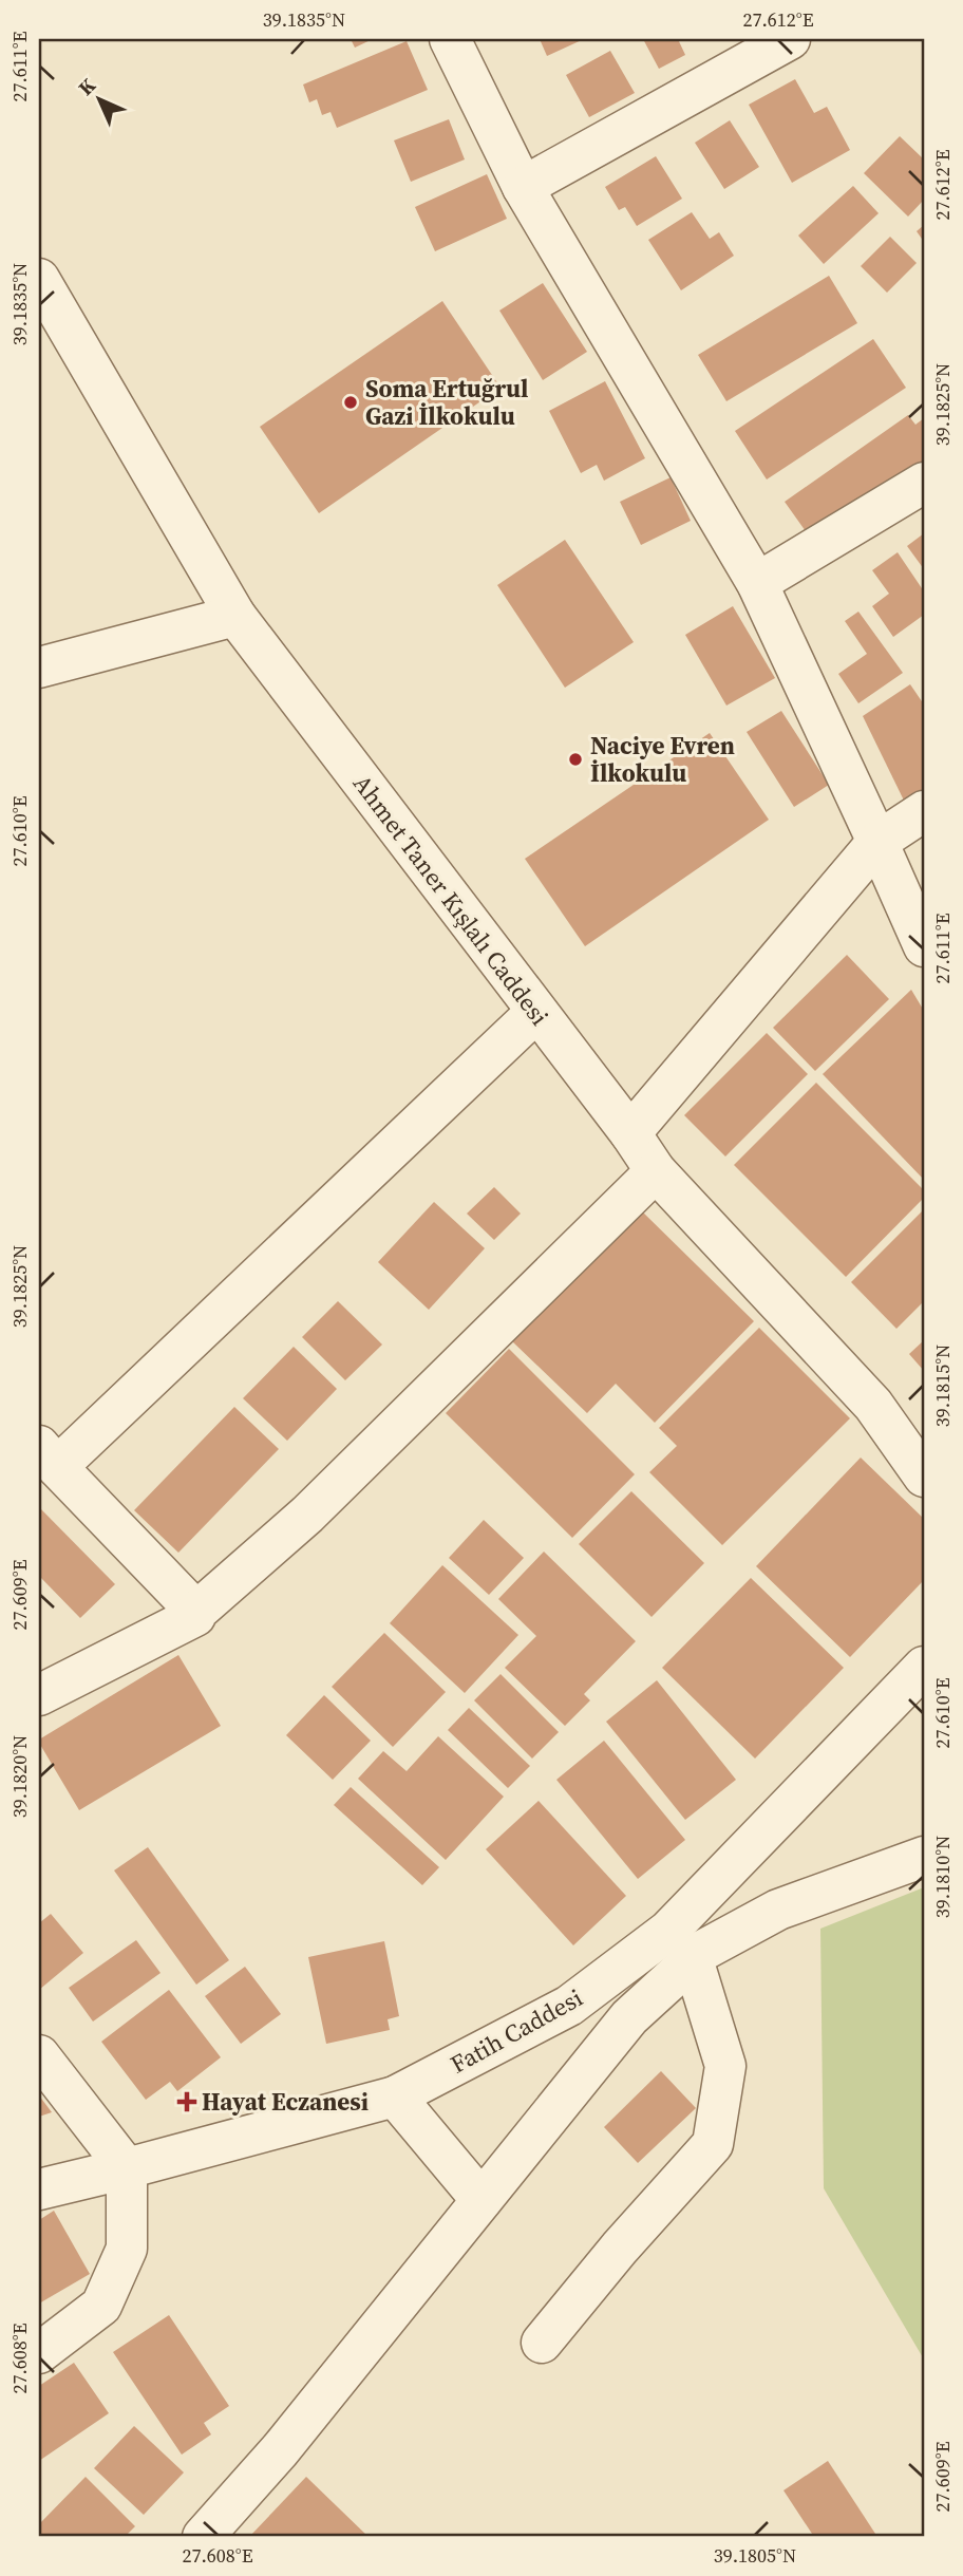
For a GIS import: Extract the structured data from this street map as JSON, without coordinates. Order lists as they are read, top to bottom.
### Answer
{
  "streets": {
    "street": ["Ahmet Taner Kışlalı Caddesi", "Fatih Caddesi"]
  },
  "places": {
    "other": ["Soma Ertuğrul Gazi İlkokulu", "Naciye Evren İlkokulu"],
    "health": ["Hayat Eczanesi"]
  },
  "north": "top left",
  "coordinates": [
    "39.1835°N",
    "27.612°E",
    "27.611°E",
    "39.1825°N",
    "27.610°E",
    "39.1815°N",
    "27.609°E",
    "39.1820°N",
    "39.1810°N",
    "27.608°E",
    "39.1805°N"
  ]
}
